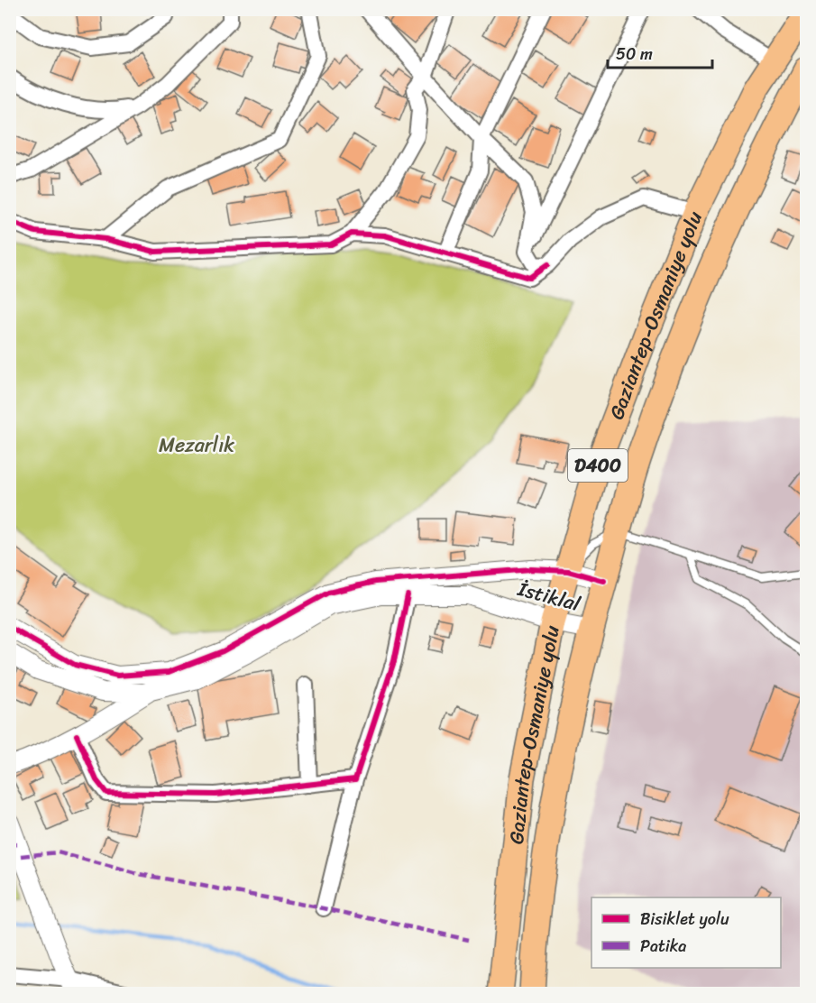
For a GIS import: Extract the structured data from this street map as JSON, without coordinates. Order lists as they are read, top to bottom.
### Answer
{
  "streets": {
    "highway": ["Gaziantep-Osmaniye yolu", "D400"],
    "street": ["İstiklal"]
  },
  "crossings": [
    ["Gaziantep-Osmaniye yolu", "İstiklal"]
  ],
  "parks": ["Mezarlık"],
  "legend": ["Bisiklet yolu", "Patika"],
  "scale_bar": "50 m"
}
